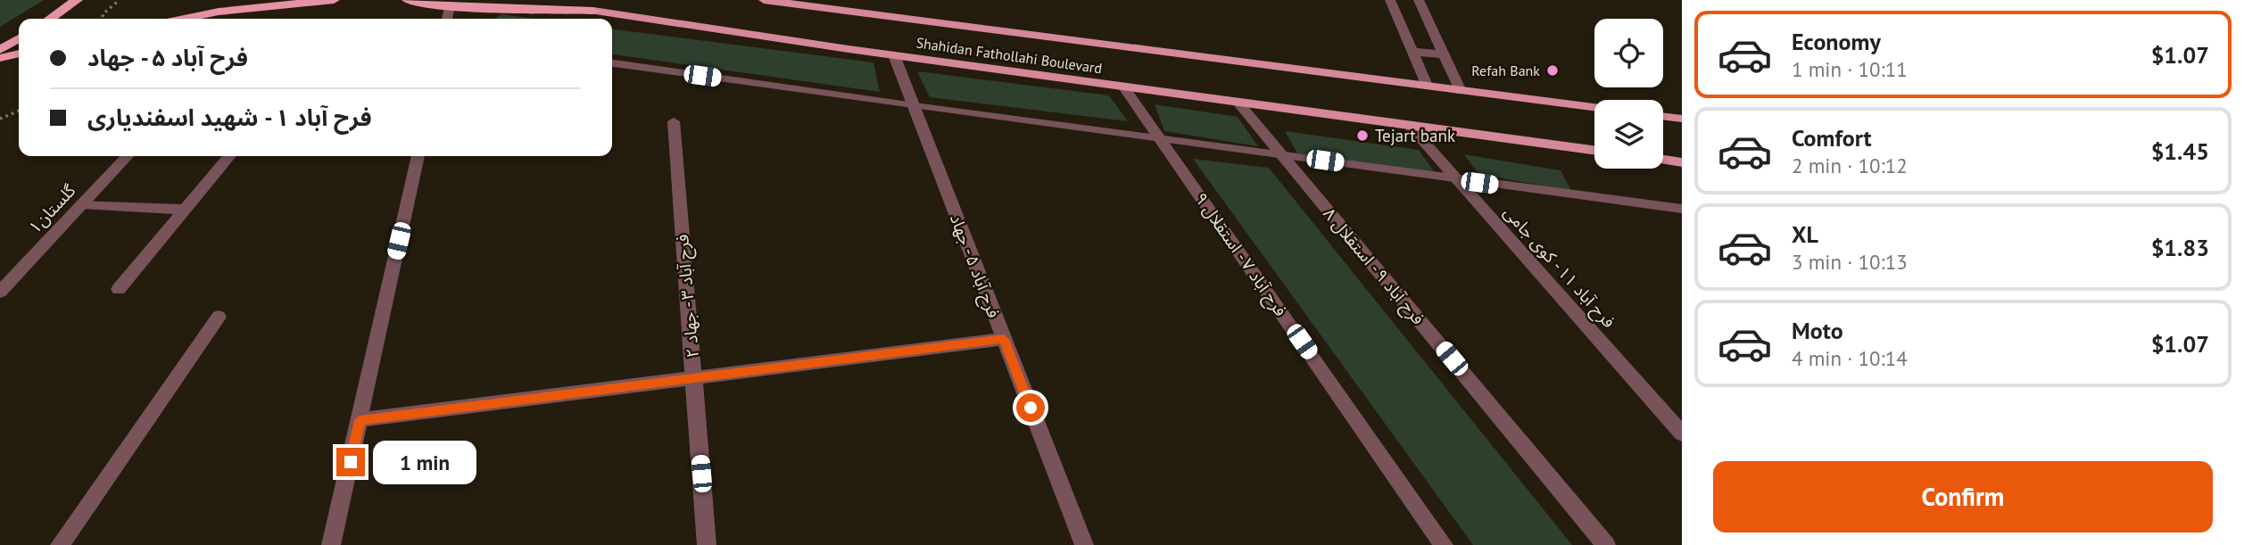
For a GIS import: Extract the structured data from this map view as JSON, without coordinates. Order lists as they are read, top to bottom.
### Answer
{
  "streets": {
    "highway": ["Shahidan Fathollahi Boulevard"],
    "street": [
      "گلستان۱",
      "فرح آباد ۷ - استقلال ۹",
      "فرح آباد ۵ - جهاد",
      "فرح آباد ۹ - استقلال ۸",
      "فرح آباد ۱۱ - کوی جامی",
      "فرح آباد ۳ - جهاد ۲"
    ]
  },
  "crossings": [
    ["Shahidan Fathollahi Boulevard", "فرح آباد ۷ - استقلال ۹"],
    ["Shahidan Fathollahi Boulevard", "فرح آباد ۵ - جهاد"],
    ["Shahidan Fathollahi Boulevard", "فرح آباد ۹ - استقلال ۸"],
    ["Shahidan Fathollahi Boulevard", "فرح آباد ۱۱ - کوی جامی"]
  ],
  "places": ["Refah Bank", "Tejart bank"],
  "page": {
    "list": [
      {
        "name": "Economy",
        "note": "1 min · 10:11",
        "value": "$1.07"
      },
      {
        "name": "Comfort",
        "note": "2 min · 10:12",
        "value": "$1.45"
      },
      {
        "name": "XL",
        "note": "3 min · 10:13",
        "value": "$1.83"
      },
      {
        "name": "Moto",
        "note": "4 min · 10:14",
        "value": "$1.07"
      }
    ],
    "banner": ["فرح آباد ۵ - جهاد", "فرح آباد ۱ - شهید اسفندیاری"],
    "bubble": "1 min",
    "buttons": "Confirm"
  }
}
